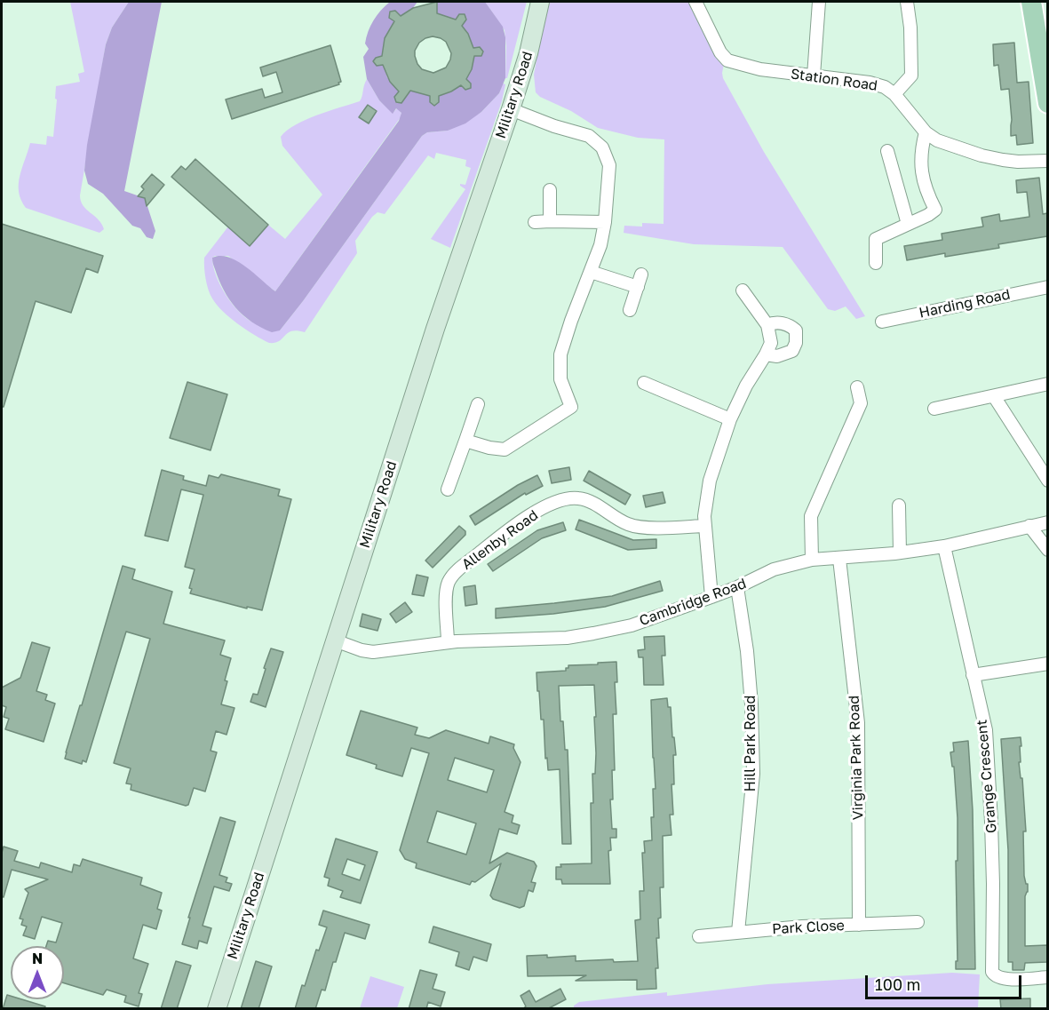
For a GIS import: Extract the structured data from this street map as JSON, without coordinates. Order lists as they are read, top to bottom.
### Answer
{
  "streets": {
    "street": [
      "Station Road",
      "Military Road",
      "Harding Road",
      "Allenby Road",
      "Cambridge Road",
      "Hill Park Road",
      "Virginia Park Road",
      "Grange Crescent",
      "Park Close"
    ]
  },
  "crossings": [
    ["Military Road", "Cambridge Road"],
    ["Allenby Road", "Cambridge Road"],
    ["Cambridge Road", "Hill Park Road"],
    ["Cambridge Road", "Virginia Park Road"],
    ["Cambridge Road", "Grange Crescent"],
    ["Hill Park Road", "Park Close"],
    ["Virginia Park Road", "Park Close"]
  ],
  "scale_bar": "100 m",
  "north": "top"
}
